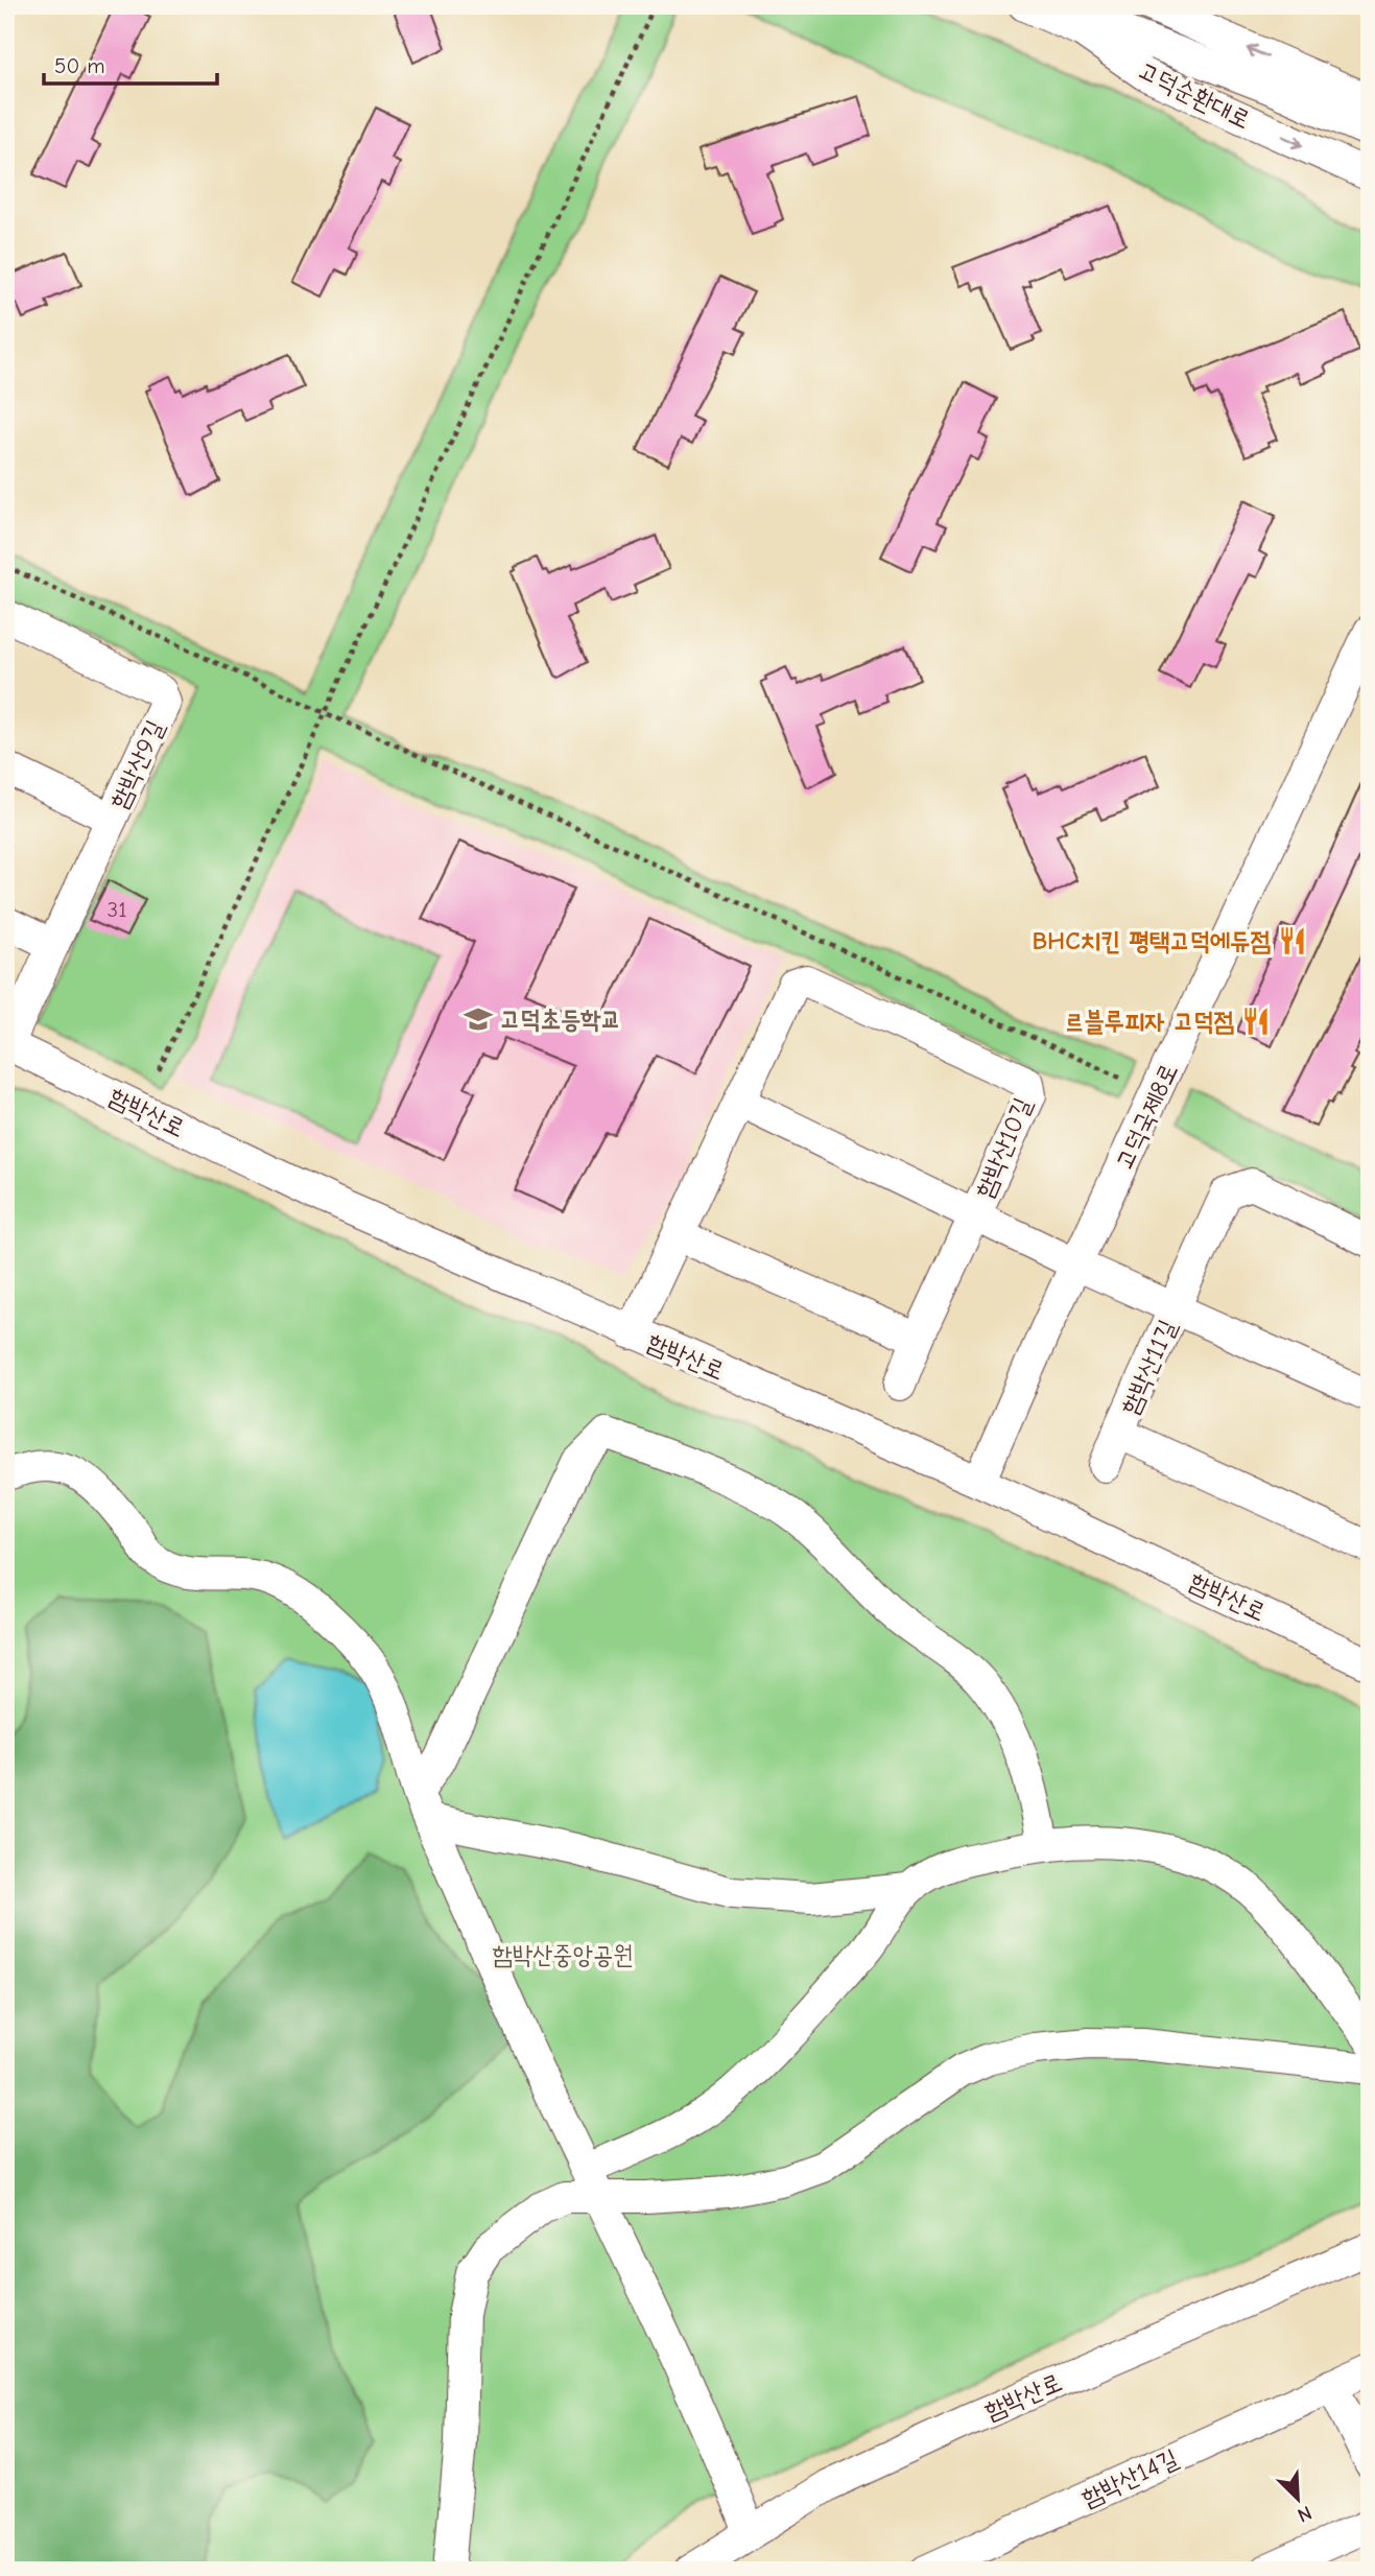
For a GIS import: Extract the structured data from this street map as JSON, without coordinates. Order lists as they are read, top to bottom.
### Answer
{
  "streets": {
    "street": [
      "고덕순환대로",
      "함박산9길",
      "함박산로",
      "고덕국제8로",
      "함박산10길",
      "함박산11길",
      "함박산14길"
    ]
  },
  "crossings": [
    ["함박산9길", "함박산로"],
    ["함박산로", "고덕국제8로"],
    ["함박산로", "함박산10길"]
  ],
  "parks": ["함박산중앙공원"],
  "places": {
    "restaurant": ["BHC치킨 평택고덕에듀점", "르블루피자 고덕점"],
    "school or university": ["고덕초등학교"]
  },
  "house_numbers": ["31"],
  "scale_bar": "50 m",
  "north": "bottom right"
}
